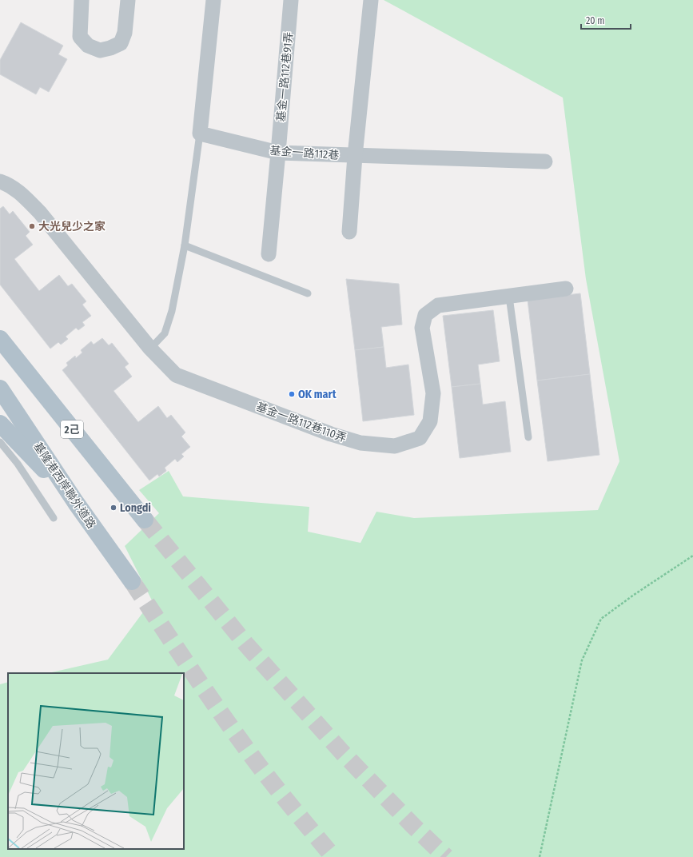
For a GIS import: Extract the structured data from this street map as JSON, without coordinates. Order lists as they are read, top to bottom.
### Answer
{
  "streets": {
    "main road": ["2己", "基隆港西岸聯外道路"],
    "street": ["基金一路112巷91弄", "基金一路112巷", "基金一路112巷110弄"]
  },
  "crossings": [
    ["基金一路112巷91弄", "基金一路112巷"]
  ],
  "places": ["大光兒少之家", "OK mart", "Longdi"],
  "scale_bar": "20 m"
}
